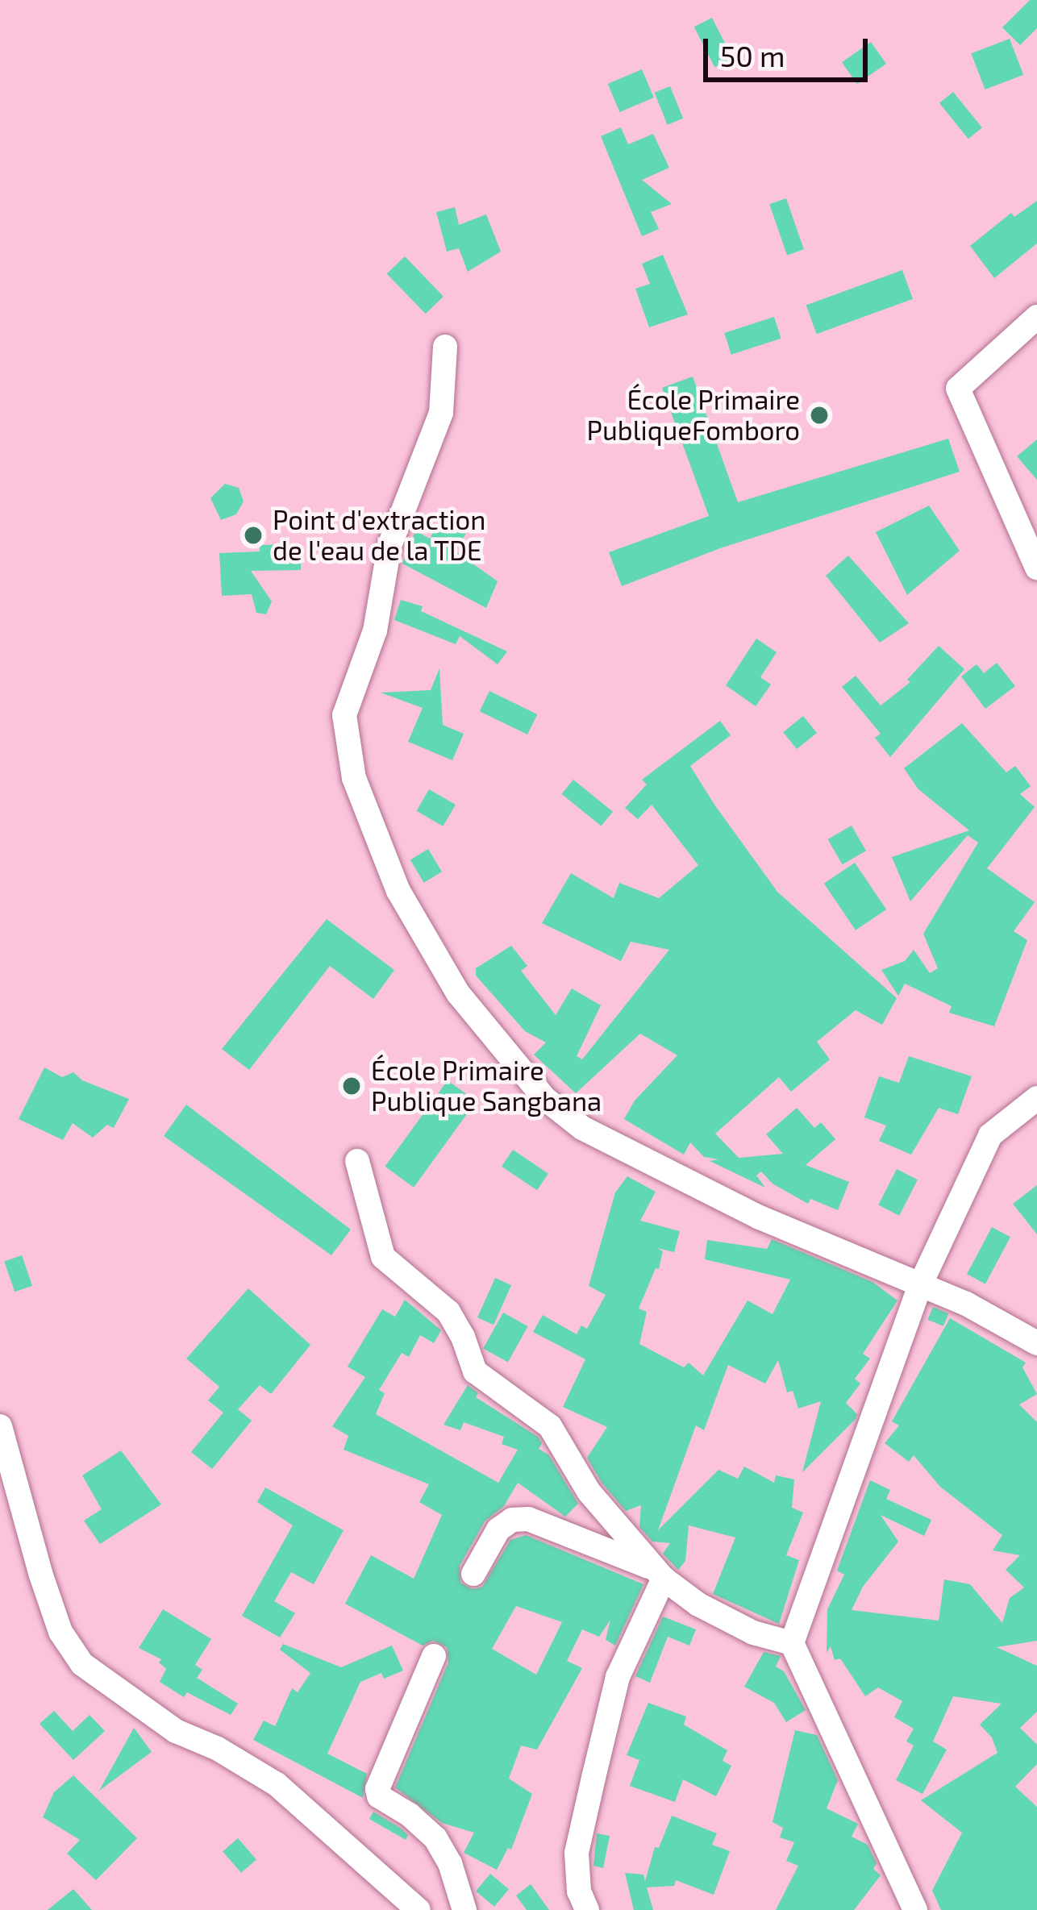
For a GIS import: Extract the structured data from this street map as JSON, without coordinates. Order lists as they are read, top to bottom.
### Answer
{
  "places": ["École Primaire PubliqueFomboro", "Point d'extraction de l'eau de la TDE", "École Primaire Publique Sangbana"],
  "scale_bar": "50 m"
}
